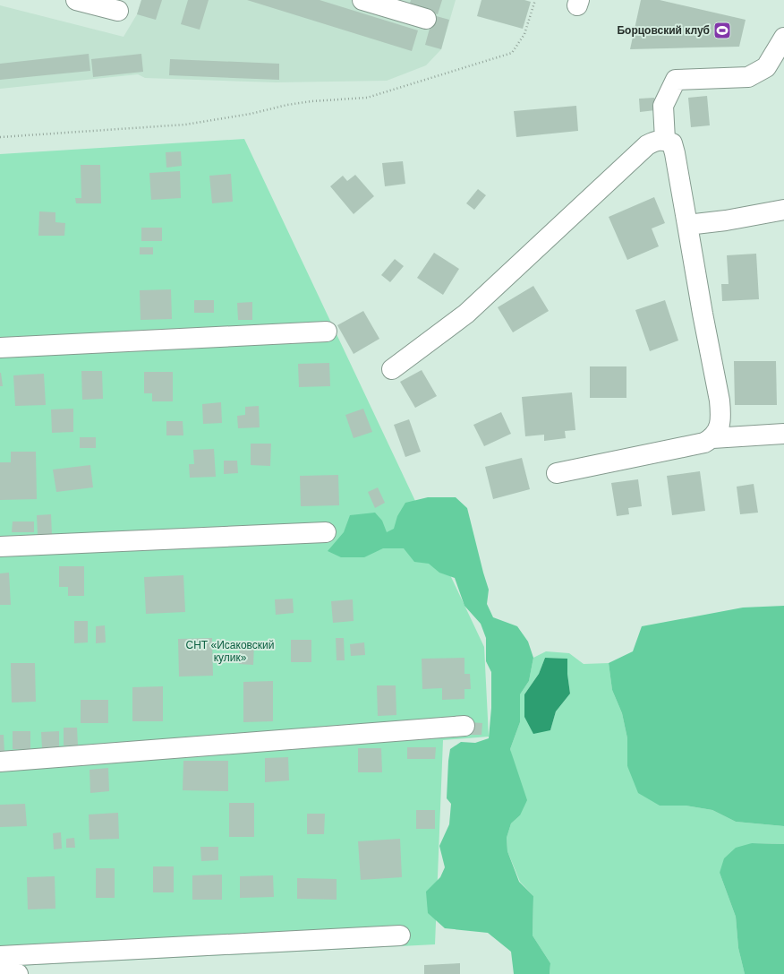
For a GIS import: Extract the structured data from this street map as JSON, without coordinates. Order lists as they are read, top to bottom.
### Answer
{
  "parks": ["СНТ «Исаковский кулик»"],
  "places": {
    "sports": ["Борцовский клуб"]
  }
}
